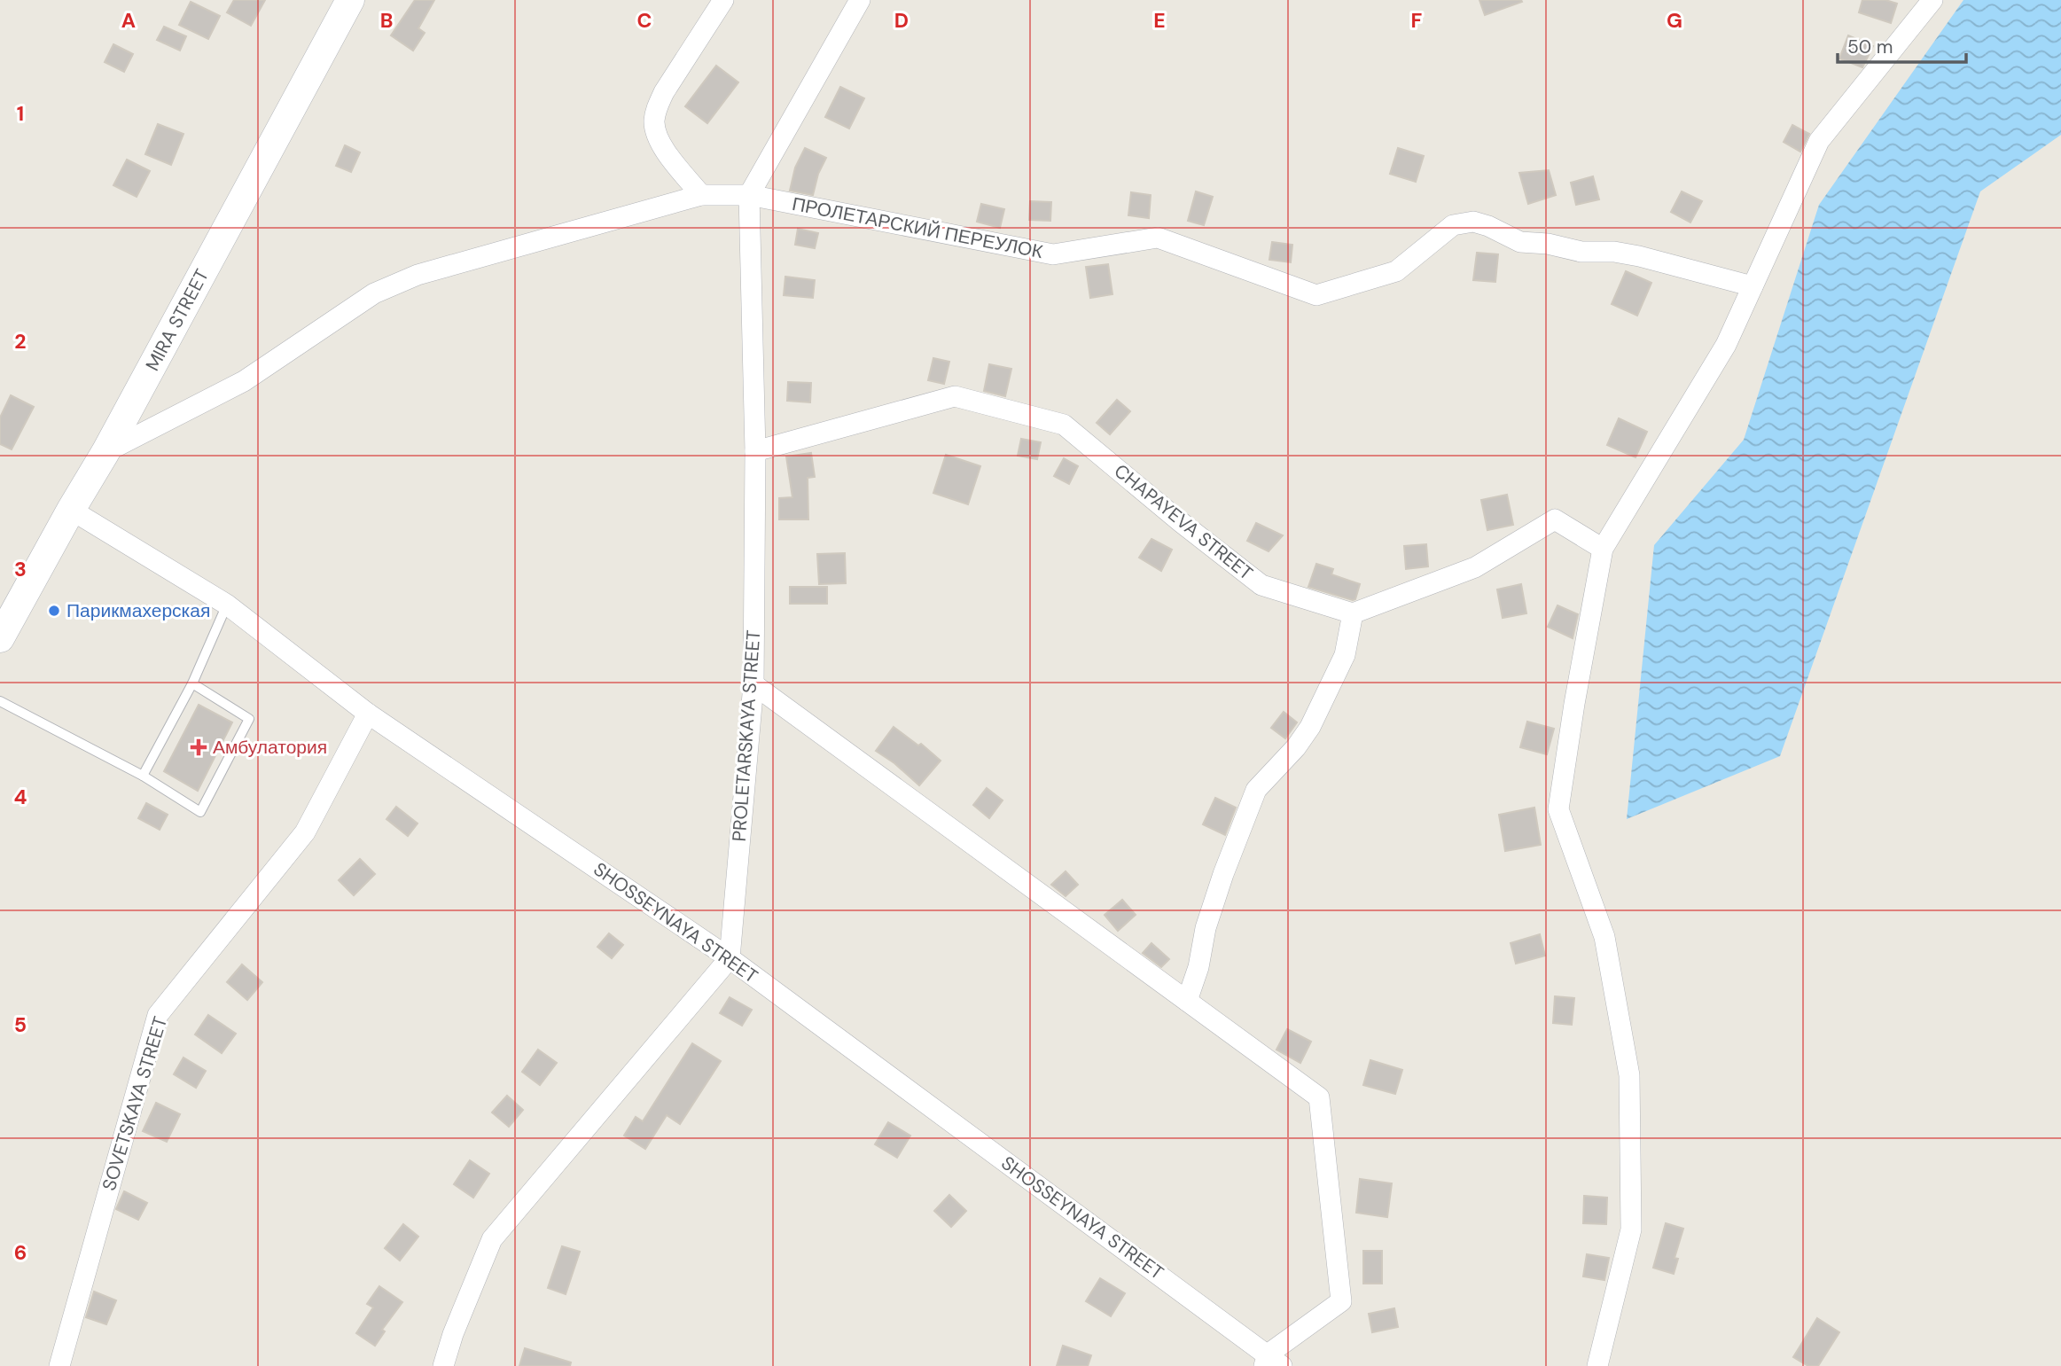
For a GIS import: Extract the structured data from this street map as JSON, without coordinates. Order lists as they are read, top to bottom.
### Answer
{
  "streets": {
    "street": [
      "ПРОЛЕТАРСКИЙ ПЕРЕУЛОК",
      "MIRA STREET",
      "CHAPAYEVA STREET",
      "PROLETARSKAYA STREET",
      "SHOSSEYNAYA STREET",
      "SOVETSKAYA STREET"
    ]
  },
  "crossings": [
    ["ПРОЛЕТАРСКИЙ ПЕРЕУЛОК", "MIRA STREET"],
    ["ПРОЛЕТАРСКИЙ ПЕРЕУЛОК", "PROLETARSKAYA STREET"],
    ["MIRA STREET", "SHOSSEYNAYA STREET"],
    ["CHAPAYEVA STREET", "PROLETARSKAYA STREET"],
    ["PROLETARSKAYA STREET", "SHOSSEYNAYA STREET"],
    ["SHOSSEYNAYA STREET", "SOVETSKAYA STREET"]
  ],
  "places": {
    "other": ["Парикмахерская"],
    "health": ["Амбулатория"]
  },
  "scale_bar": "50 m",
  "grid": {
    "columns": [
      "A",
      "B",
      "C",
      "D",
      "E",
      "F",
      "G"
    ],
    "rows": [
      "1",
      "2",
      "3",
      "4",
      "5",
      "6"
    ]
  }
}
